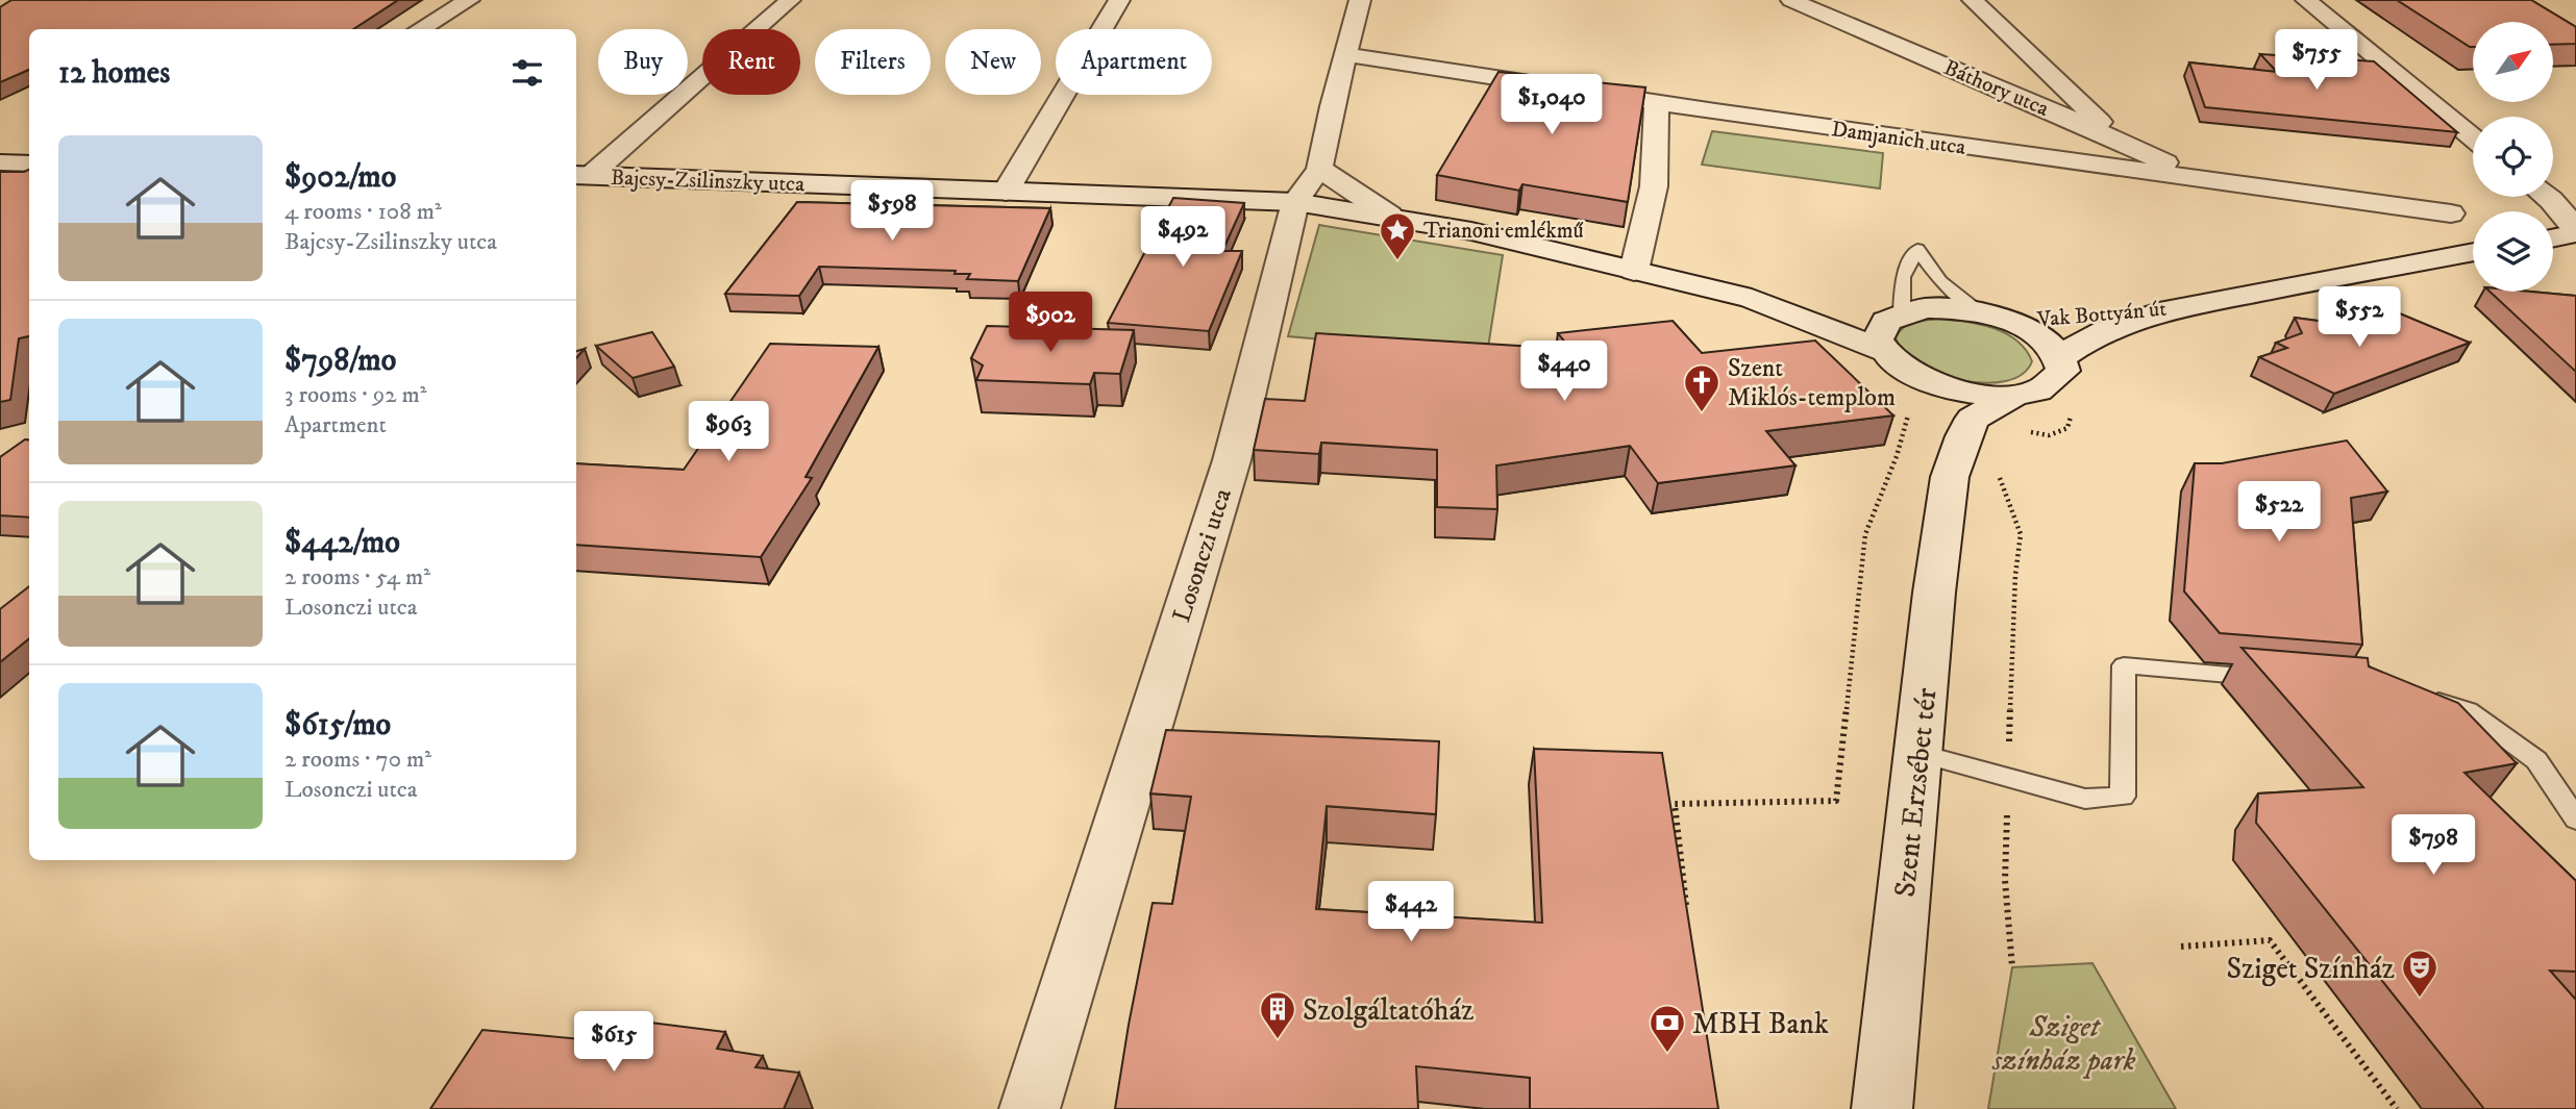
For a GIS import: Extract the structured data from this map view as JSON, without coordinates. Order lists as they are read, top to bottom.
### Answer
{
  "streets": {
    "street": [
      "Báthory utca",
      "Damjanich utca",
      "Bajcsy-Zsilinszky utca",
      "Vak Bottyán út",
      "Losonczi utca",
      "Szent Erzsébet tér"
    ]
  },
  "crossings": [
    ["Báthory utca", "Damjanich utca"],
    ["Damjanich utca", "Losonczi utca"],
    ["Bajcsy-Zsilinszky utca", "Losonczi utca"],
    ["Bajcsy-Zsilinszky utca", "Szent Erzsébet tér"],
    ["Vak Bottyán út", "Szent Erzsébet tér"]
  ],
  "parks": ["Sziget színház park"],
  "places": {
    "place": ["Trianoni emlékmű"],
    "church": ["Szent Miklós-templom"],
    "theatre": ["Sziget Színház"],
    "building": ["Szolgáltatóház"],
    "bank": ["MBH Bank"]
  },
  "north": "top right",
  "page": {
    "price": [
      "$755",
      "$1,040",
      "$598",
      "$492",
      "$552",
      "$902",
      "$440",
      "$963",
      "$522",
      "$798",
      "$442",
      "$615"
    ],
    "chip": [
      "Buy",
      "Rent",
      "Filters",
      "New",
      "Apartment"
    ],
    "heading": "12 homes",
    "list": [
      {
        "name": "$902/mo",
        "note": "4 rooms · 108 m² · Bajcsy-Zsilinszky utca"
      },
      {
        "name": "$798/mo",
        "note": "3 rooms · 92 m² · Apartment"
      },
      {
        "name": "$442/mo",
        "note": "2 rooms · 54 m² · Losonczi utca"
      },
      {
        "name": "$615/mo",
        "note": "2 rooms · 70 m² · Losonczi utca"
      }
    ]
  }
}
